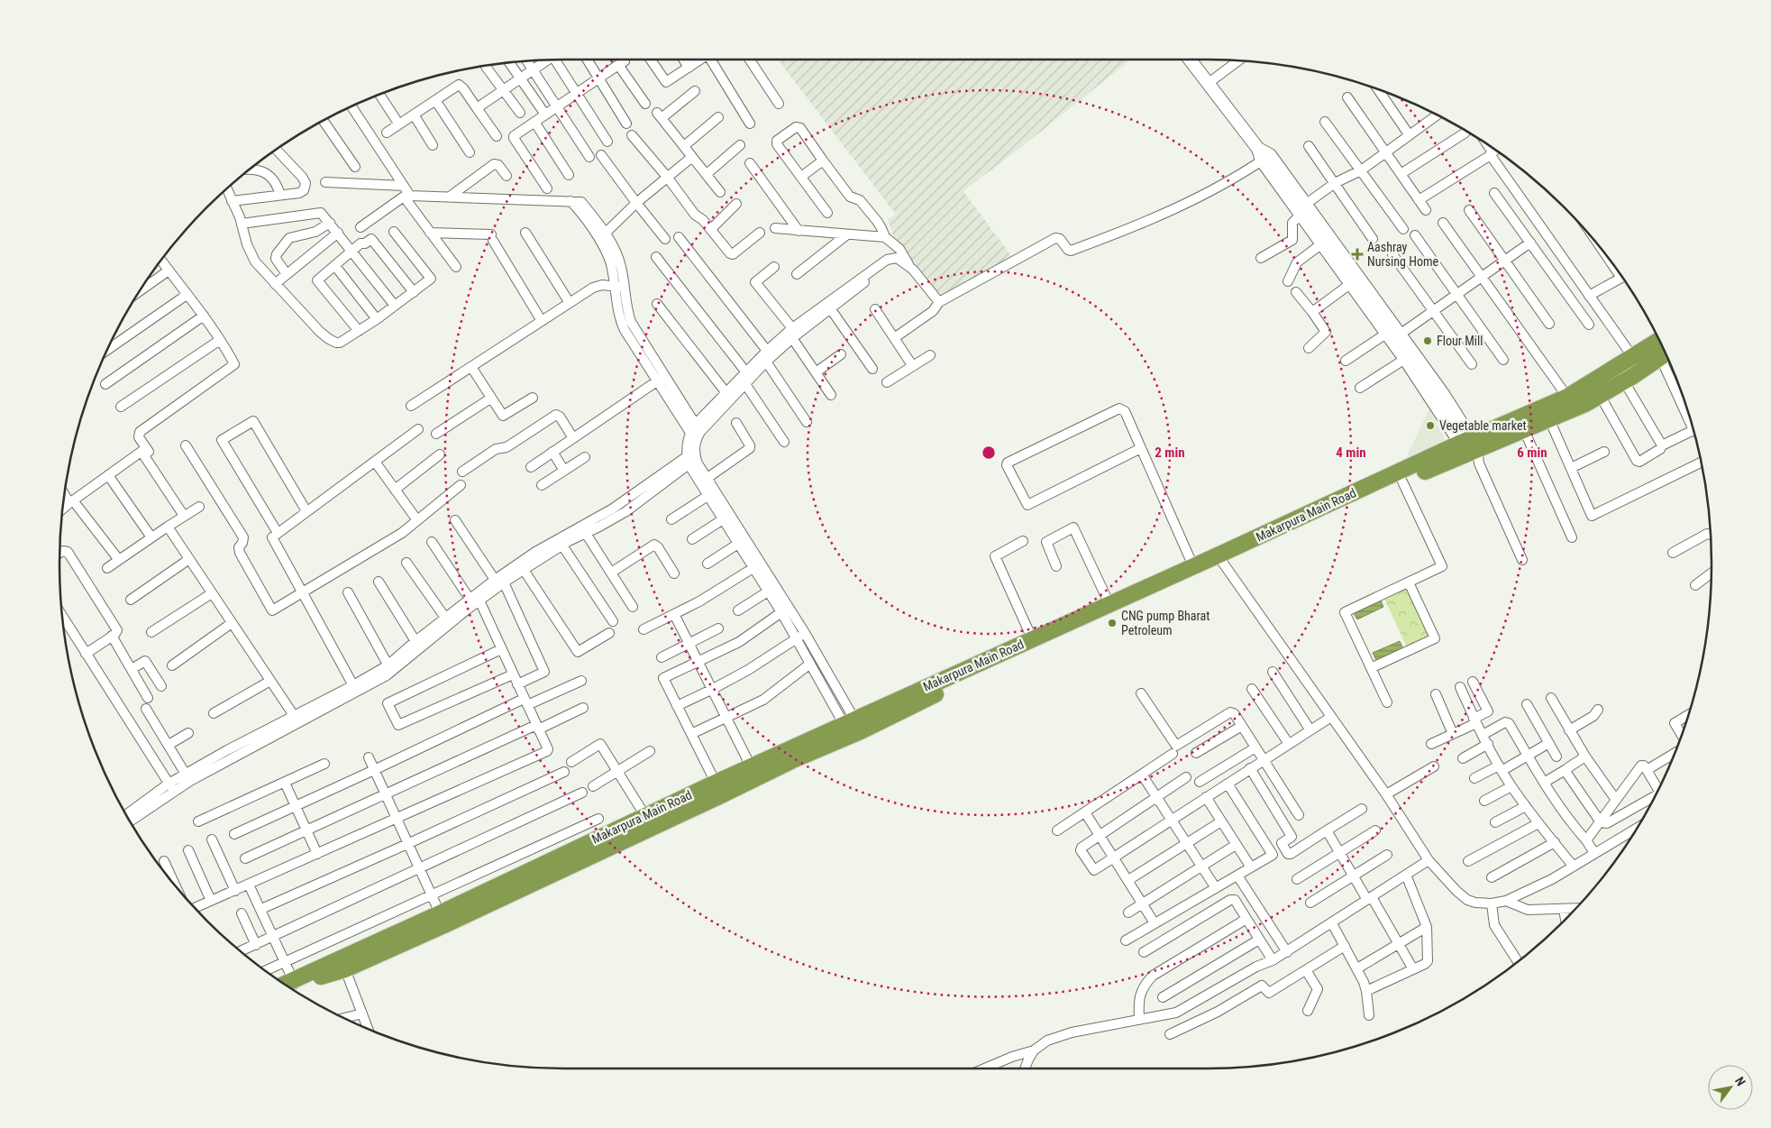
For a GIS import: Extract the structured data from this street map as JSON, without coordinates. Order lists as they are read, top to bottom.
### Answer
{
  "streets": {
    "highway": ["Makarpura Main Road"]
  },
  "places": {
    "health": ["Aashray Nursing Home"],
    "other": ["Flour Mill", "Vegetable market", "CNG pump Bharat Petroleum"]
  },
  "north": "top right",
  "rings": ["2 min", "4 min", "6 min"]
}
